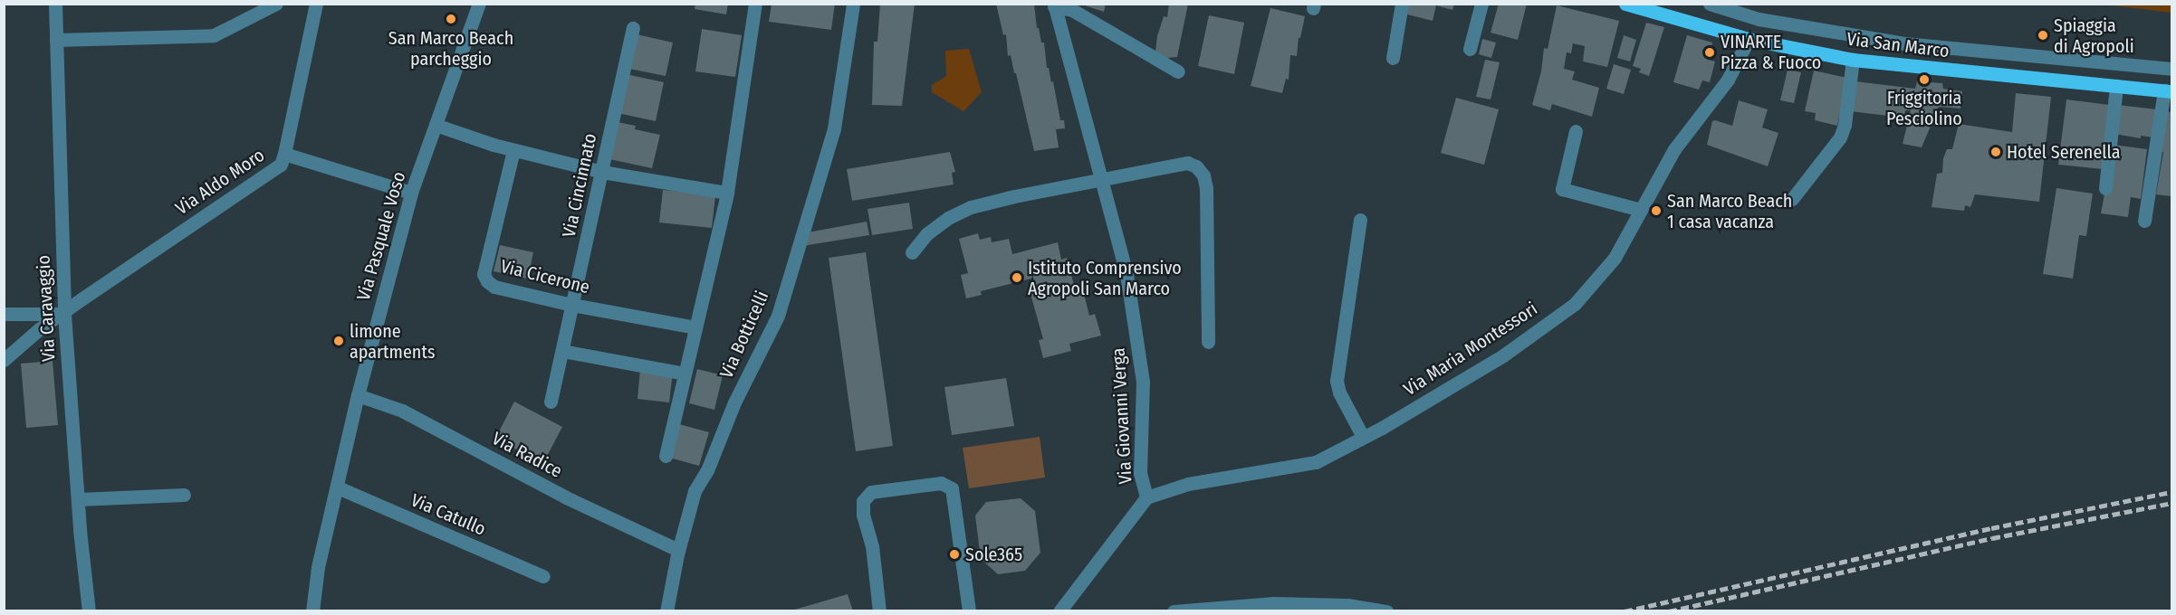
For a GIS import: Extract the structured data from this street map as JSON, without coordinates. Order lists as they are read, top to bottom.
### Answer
{
  "streets": {
    "main road": ["Via San Marco"],
    "street": [
      "Via Aldo Moro",
      "Via Cincinnato",
      "Via Pasquale Voso",
      "Via Cicerone",
      "Via Caravaggio",
      "Via Botticelli",
      "Via Maria Montessori",
      "Via Giovanni Verga",
      "Via Radice",
      "Via Catullo"
    ]
  },
  "crossings": [
    ["Via San Marco", "Via Maria Montessori"],
    ["Via Aldo Moro", "Via Pasquale Voso"],
    ["Via Aldo Moro", "Via Caravaggio"],
    ["Via Cincinnato", "Via Cicerone"],
    ["Via Pasquale Voso", "Via Radice"],
    ["Via Pasquale Voso", "Via Catullo"],
    ["Via Botticelli", "Via Radice"],
    ["Via Maria Montessori", "Via Giovanni Verga"]
  ],
  "places": [
    "San Marco Beach parcheggio",
    "Spiaggia di Agropoli",
    "VINARTE Pizza & Fuoco",
    "Friggitoria Pesciolino",
    "Hotel Serenella",
    "San Marco Beach 1 casa vacanza",
    "Istituto Comprensivo Agropoli San Marco",
    "limone apartments",
    "Sole365"
  ]
}
